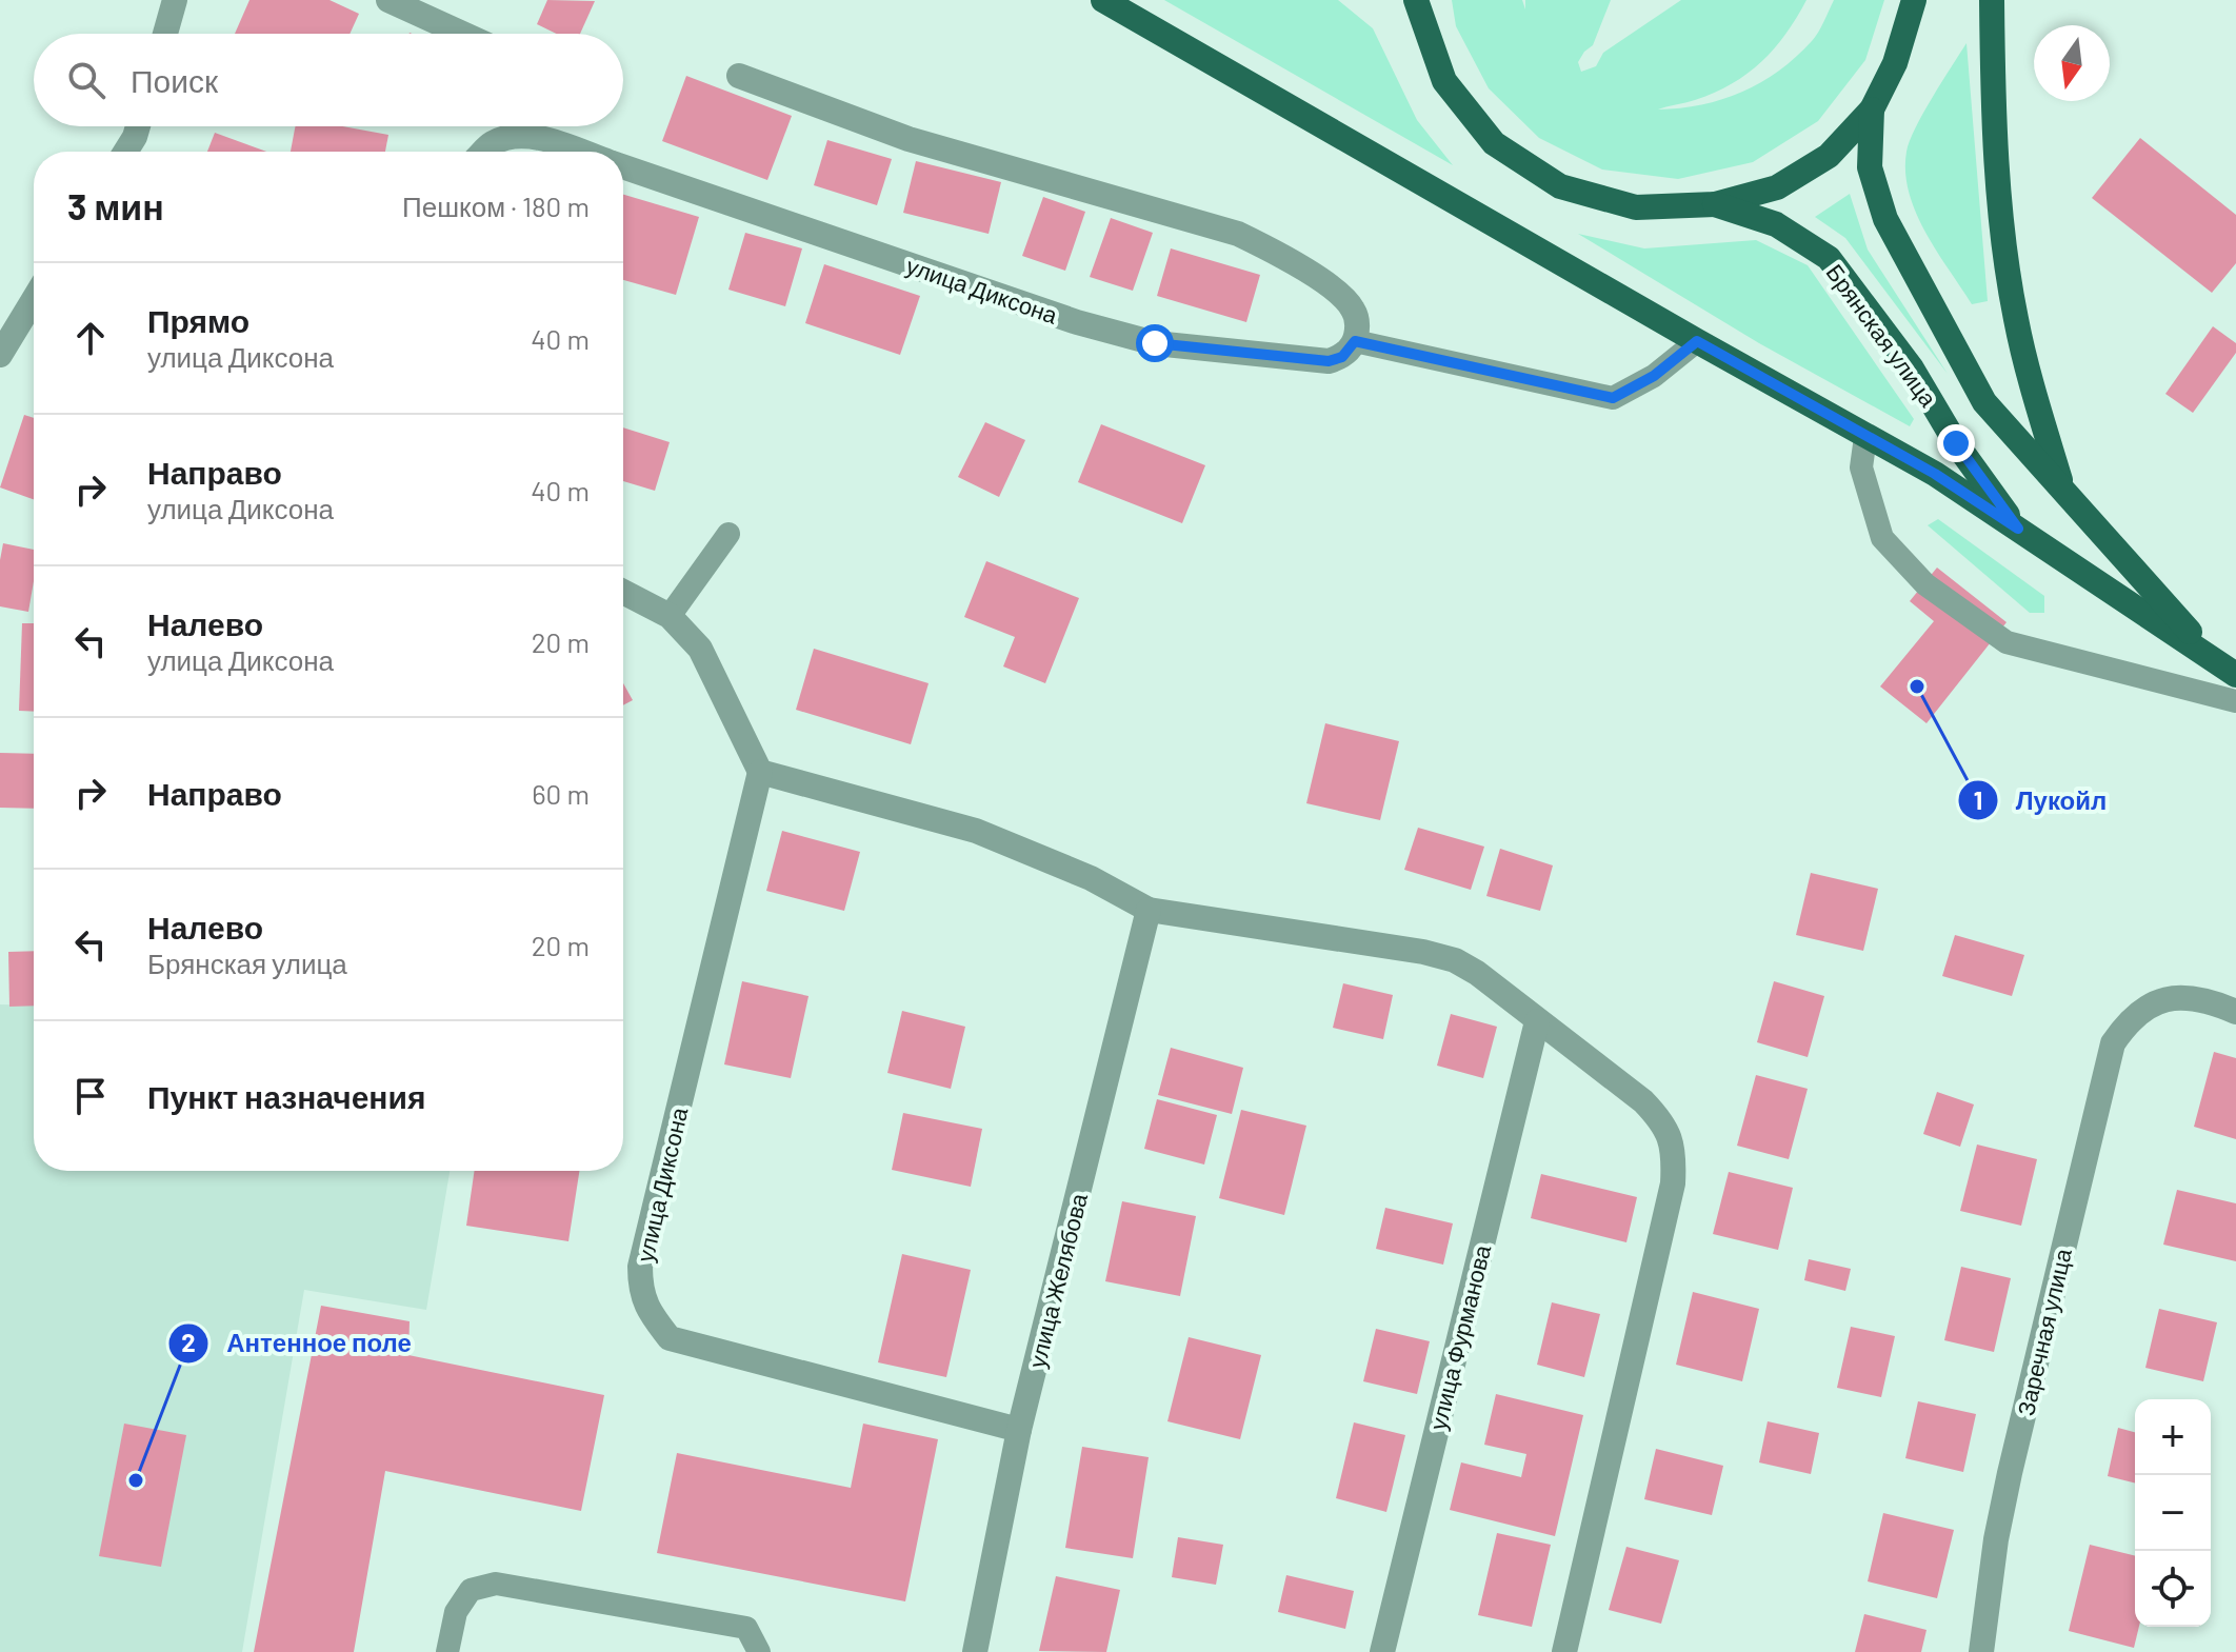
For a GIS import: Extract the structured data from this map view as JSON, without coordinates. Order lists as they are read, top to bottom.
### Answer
{
  "streets": {
    "main road": ["Брянская улица"],
    "street": [
      "улица Диксона",
      "улица Желябова",
      "Заречная улица",
      "улица Фурманова"
    ]
  },
  "crossings": [
    ["улица Диксона", "улица Желябова"]
  ],
  "places": ["Лукойл", "Антенное поле"],
  "north": "bottom",
  "page": {
    "search": "Поиск",
    "heading": ["3 мин", "Пешком · 180 m"],
    "list": [
      ["Прямо", "улица Диксона", "40 m"],
      ["Направо", "улица Диксона", "40 m"],
      ["Налево", "улица Диксона", "20 m"],
      ["Направо", "60 m"],
      ["Налево", "Брянская улица", "20 m"],
      "Пункт назначения"
    ],
    "map_buttons": ["+", "−"]
  }
}
